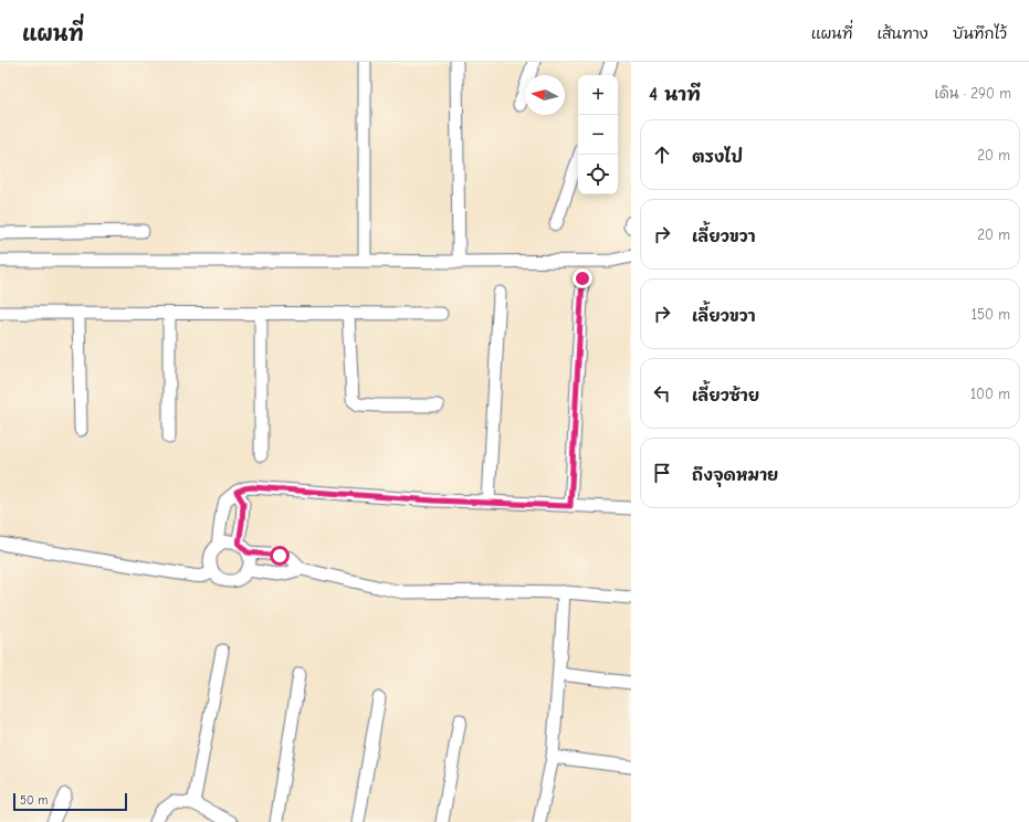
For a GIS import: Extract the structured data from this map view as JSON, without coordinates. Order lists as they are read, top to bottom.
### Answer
{
  "scale_bar": "50 m",
  "north": "left",
  "page": {
    "header": "แผนที่",
    "nav": ["แผนที่", "เส้นทาง", "บันทึกไว้"],
    "heading": ["4 นาที", "เดิน · 290 m"],
    "map_buttons": ["+", "−"],
    "list": [
      ["ตรงไป", "20 m"],
      ["เลี้ยวขวา", "20 m"],
      ["เลี้ยวขวา", "150 m"],
      ["เลี้ยวซ้าย", "100 m"],
      "ถึงจุดหมาย"
    ],
    "scale": "50 m"
  }
}
